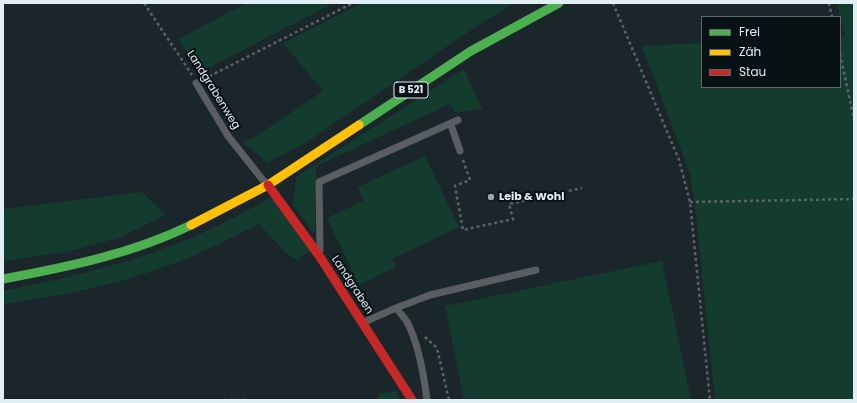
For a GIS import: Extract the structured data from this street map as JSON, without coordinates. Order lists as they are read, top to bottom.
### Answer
{
  "streets": {
    "main road": ["B 521", "Landgraben"],
    "lane": ["Landgrabenweg"]
  },
  "crossings": [
    ["Landgrabenweg", "B 521"],
    ["Landgrabenweg", "Landgraben"],
    ["B 521", "Landgraben"]
  ],
  "places": ["Leib & Wohl"],
  "legend": ["Frei", "Zäh", "Stau"]
}
